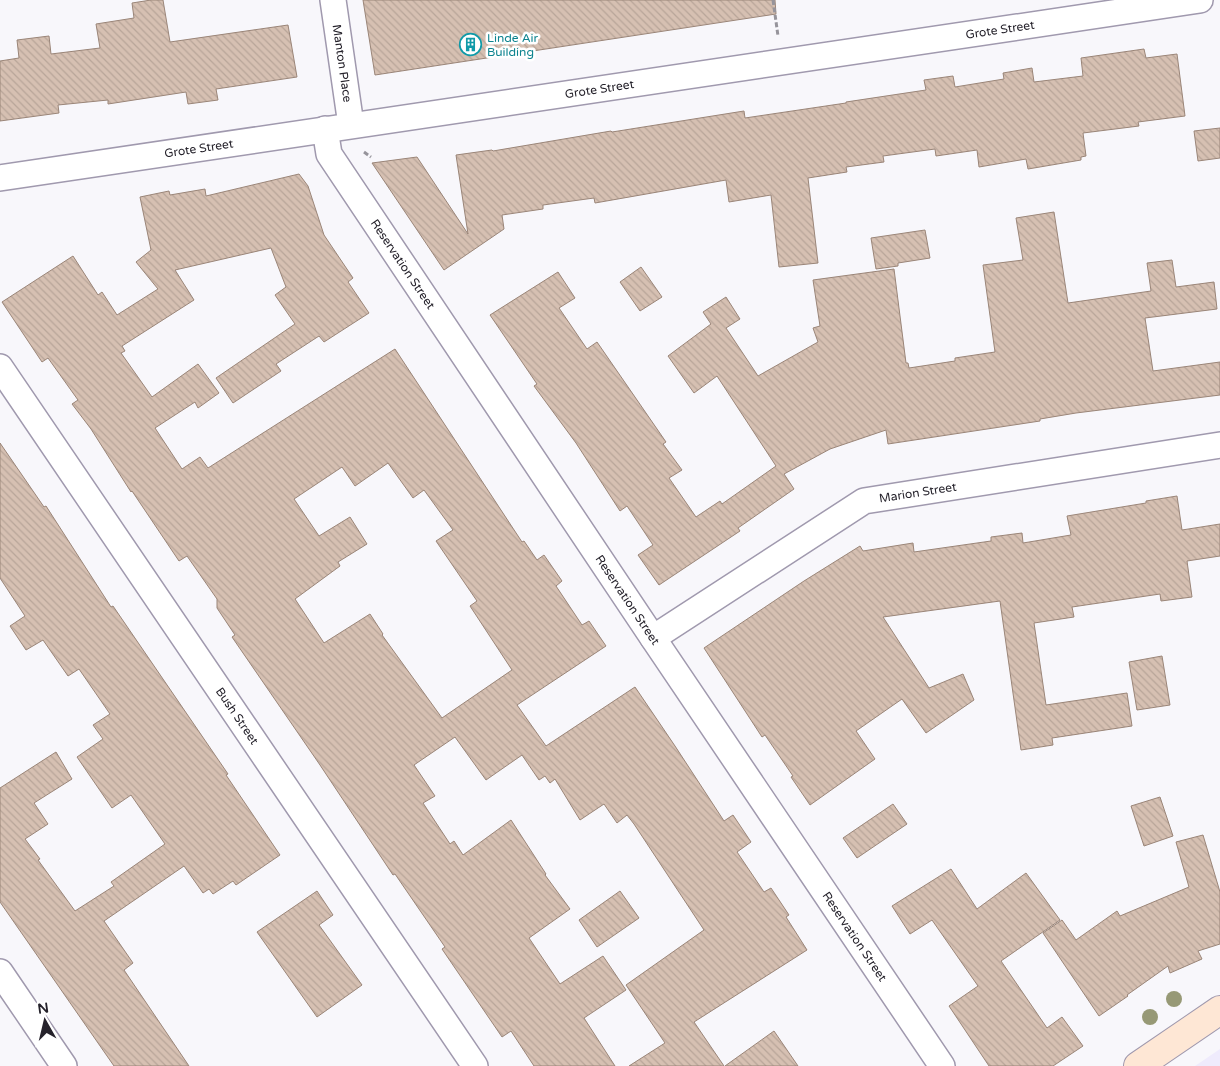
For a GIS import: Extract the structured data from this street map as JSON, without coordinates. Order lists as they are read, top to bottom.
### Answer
{
  "streets": {
    "street": [
      "Grote Street",
      "Manton Place",
      "Reservation Street",
      "Marion Street",
      "Bush Street"
    ]
  },
  "crossings": [
    ["Grote Street", "Manton Place"],
    ["Grote Street", "Reservation Street"],
    ["Reservation Street", "Marion Street"]
  ],
  "places": {
    "building": ["Linde Air Building"]
  },
  "north": "top"
}
